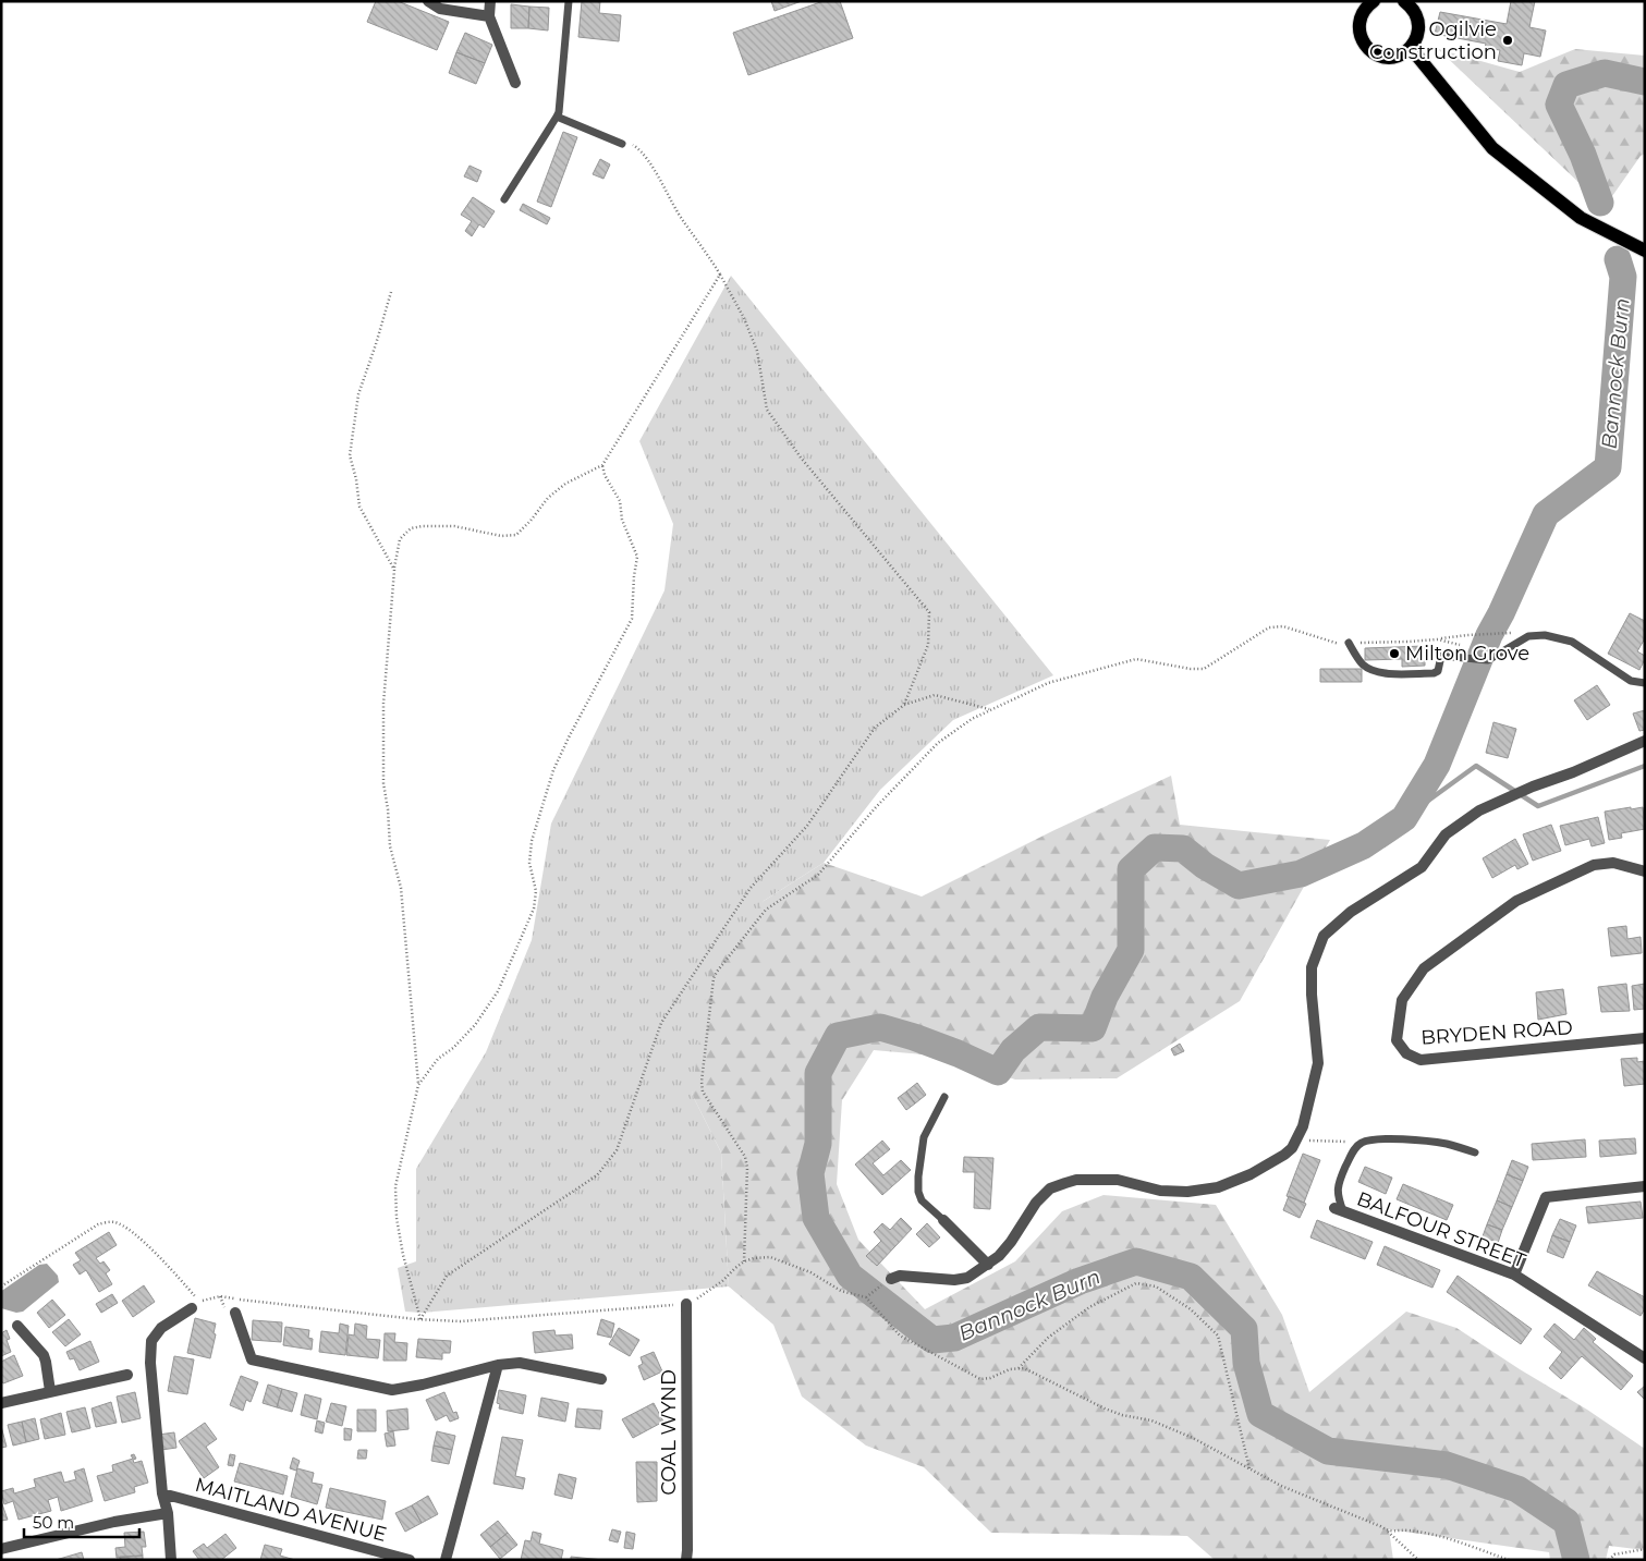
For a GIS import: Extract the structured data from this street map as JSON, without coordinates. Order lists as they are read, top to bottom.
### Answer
{
  "streets": {
    "street": [
      "BRYDEN ROAD",
      "BALFOUR STREET",
      "COAL WYND",
      "MAITLAND AVENUE"
    ]
  },
  "water": ["Bannock Burn"],
  "places": ["Ogilvie Construction", "Milton Grove"],
  "scale_bar": "50 m"
}
